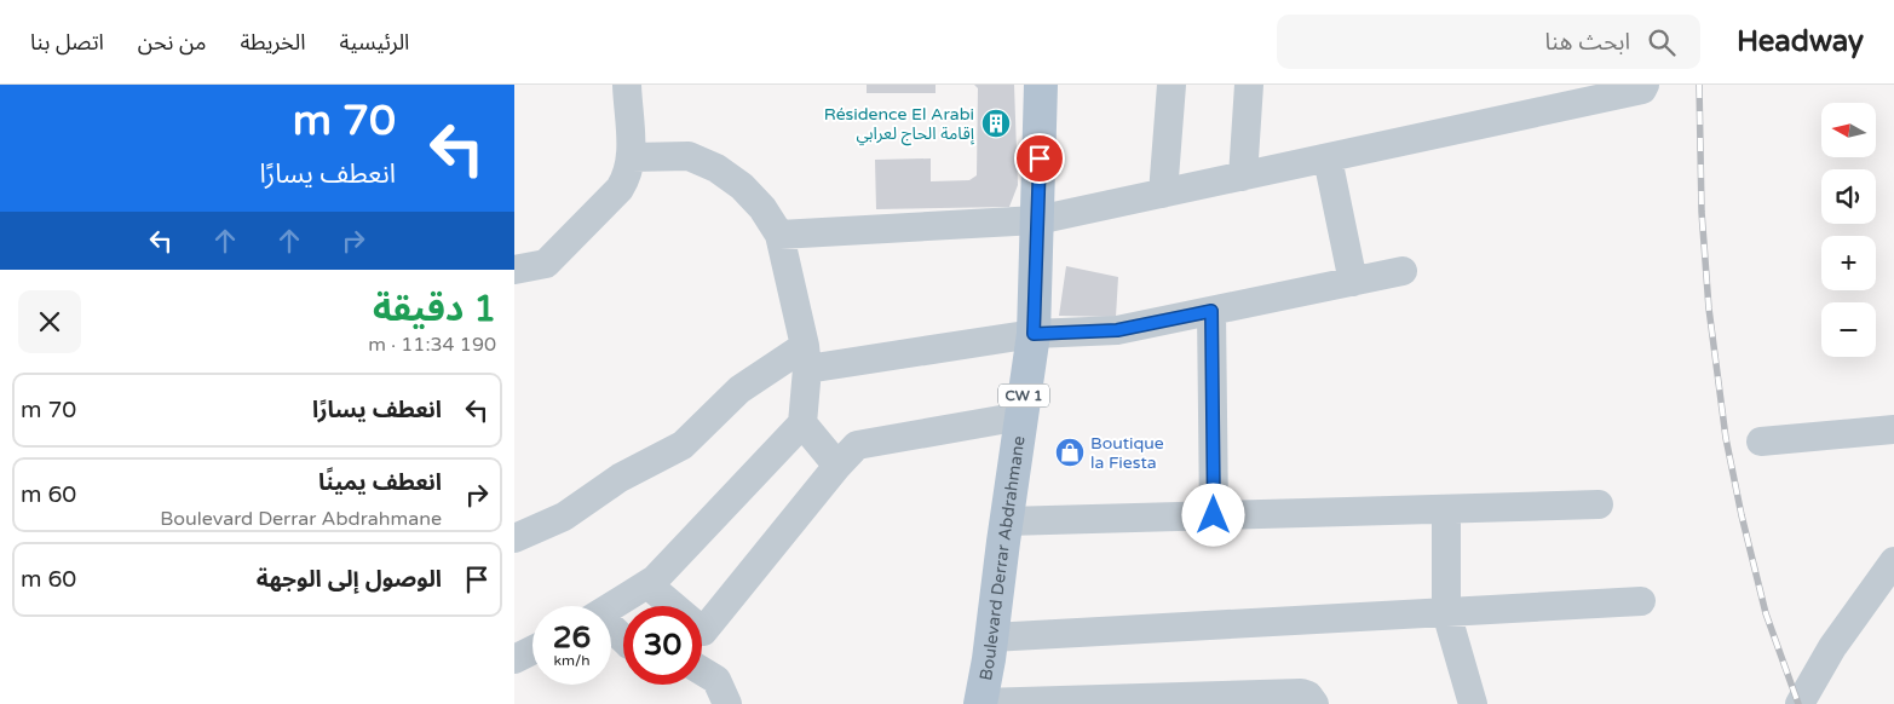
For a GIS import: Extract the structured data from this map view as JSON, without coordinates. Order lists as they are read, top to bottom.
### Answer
{
  "streets": {
    "main road": ["CW 1", "Boulevard Derrar Abdrahmane"]
  },
  "places": {
    "building": ["Résidence El Arabi إقامة الحاج لعرابي"],
    "shop": ["Boutique la Fiesta"]
  },
  "north": "left",
  "page": {
    "header": "Headway",
    "search": "ابحث هنا",
    "nav": [
      "الرئيسية",
      "الخريطة",
      "من نحن",
      "اتصل بنا"
    ],
    "turn": ["70 m", "انعطف يسارًا"],
    "map_buttons": ["+", "−"],
    "heading": ["1 دقيقة", "190 m · 11:34"],
    "list": [
      {
        "name": "انعطف يسارًا",
        "value": "70 m"
      },
      {
        "name": "انعطف يمينًا",
        "note": "Boulevard Derrar Abdrahmane",
        "value": "60 m"
      },
      {
        "name": "الوصول إلى الوجهة",
        "value": "60 m"
      }
    ],
    "speed": "26 km/h",
    "limit": "30"
  }
}
